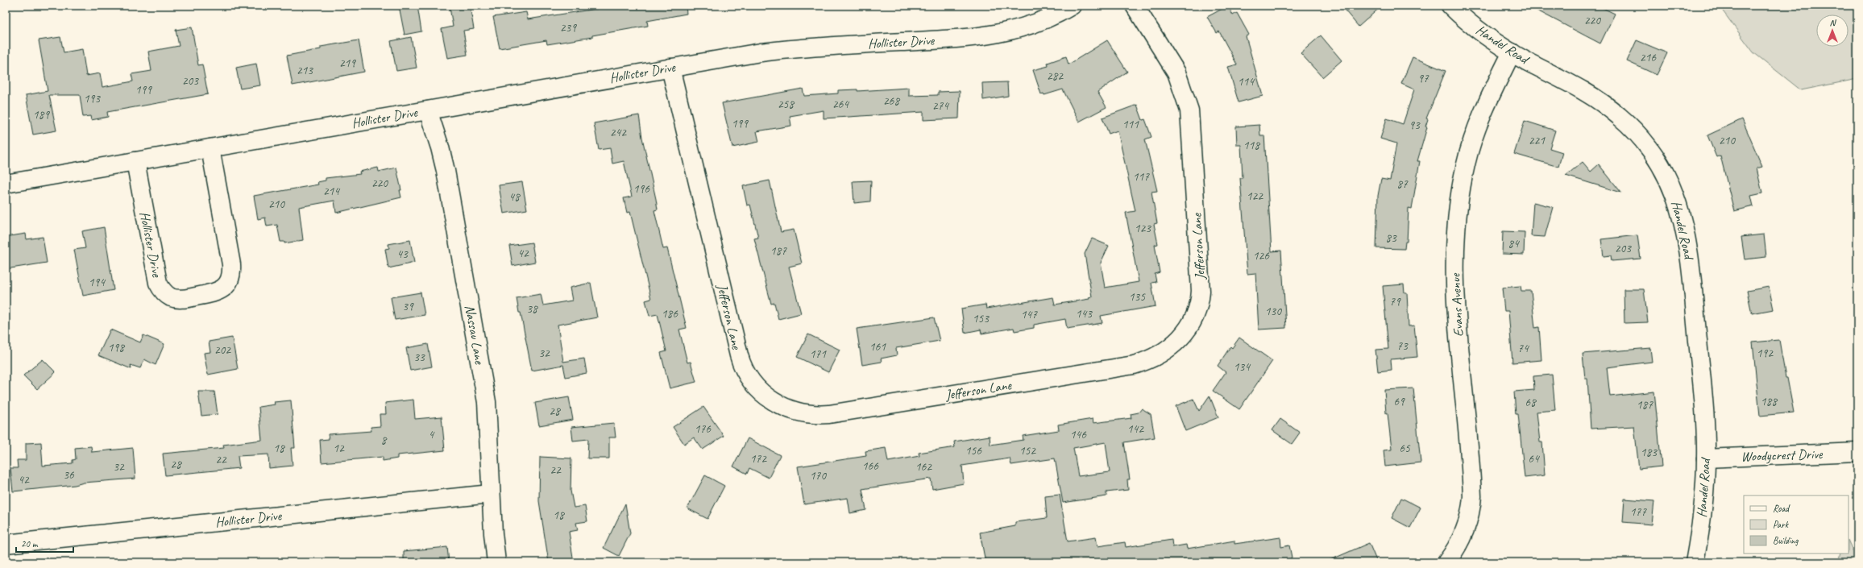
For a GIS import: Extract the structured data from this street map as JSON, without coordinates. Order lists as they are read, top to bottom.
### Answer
{
  "streets": {
    "street": [
      "Hollister Drive",
      "Handel Road",
      "Jefferson Lane",
      "Evans Avenue",
      "Nassau Lane",
      "Woodycrest Drive"
    ]
  },
  "crossings": [
    ["Hollister Drive", "Jefferson Lane"],
    ["Hollister Drive", "Nassau Lane"],
    ["Handel Road", "Evans Avenue"],
    ["Handel Road", "Woodycrest Drive"]
  ],
  "house_numbers": [
    "220",
    "239",
    "216",
    "219",
    "213",
    "282",
    "97",
    "203",
    "114",
    "199",
    "193",
    "268",
    "258",
    "264",
    "274",
    "189",
    "199",
    "111",
    "93",
    "242",
    "221",
    "210",
    "118",
    "117",
    "220",
    "87",
    "196",
    "214",
    "122",
    "48",
    "210",
    "123",
    "83",
    "84",
    "203",
    "187",
    "42",
    "43",
    "126",
    "194",
    "135",
    "79",
    "39",
    "38",
    "130",
    "186",
    "143",
    "147",
    "153",
    "73",
    "161",
    "198",
    "74",
    "202",
    "32",
    "192",
    "171",
    "33",
    "134",
    "69",
    "188",
    "68",
    "187",
    "28",
    "176",
    "142",
    "4",
    "146",
    "8",
    "18",
    "12",
    "65",
    "156",
    "152",
    "183",
    "172",
    "64",
    "22",
    "28",
    "166",
    "32",
    "162",
    "22",
    "36",
    "170",
    "42",
    "177",
    "18"
  ],
  "legend": ["Road", "Park", "Building"],
  "scale_bar": "20 m",
  "north": "top"
}
